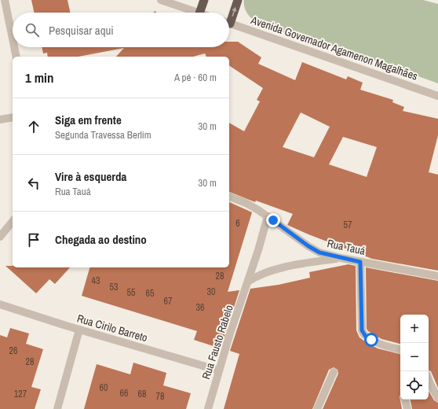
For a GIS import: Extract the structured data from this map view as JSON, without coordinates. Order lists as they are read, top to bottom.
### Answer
{
  "streets": {
    "street": [
      "Avenida Governador Agamenon Magalhães",
      "Rua Tauá",
      "Rua Cirilo Barreto",
      "Rua Fausto Rabelo"
    ]
  },
  "crossings": [
    ["Rua Tauá", "Rua Fausto Rabelo"],
    ["Rua Cirilo Barreto", "Rua Fausto Rabelo"]
  ],
  "house_numbers": [
    "6",
    "57",
    "28",
    "43",
    "53",
    "30",
    "55",
    "65",
    "67",
    "36",
    "26",
    "28",
    "60",
    "66",
    "127",
    "68",
    "78"
  ],
  "page": {
    "search": "Pesquisar aqui",
    "heading": ["1 min", "A pé · 60 m"],
    "list": [
      ["Siga em frente", "Segunda Travessa Berlim", "30 m"],
      ["Vire à esquerda", "Rua Tauá", "30 m"],
      "Chegada ao destino"
    ],
    "map_buttons": ["+", "−"]
  }
}
